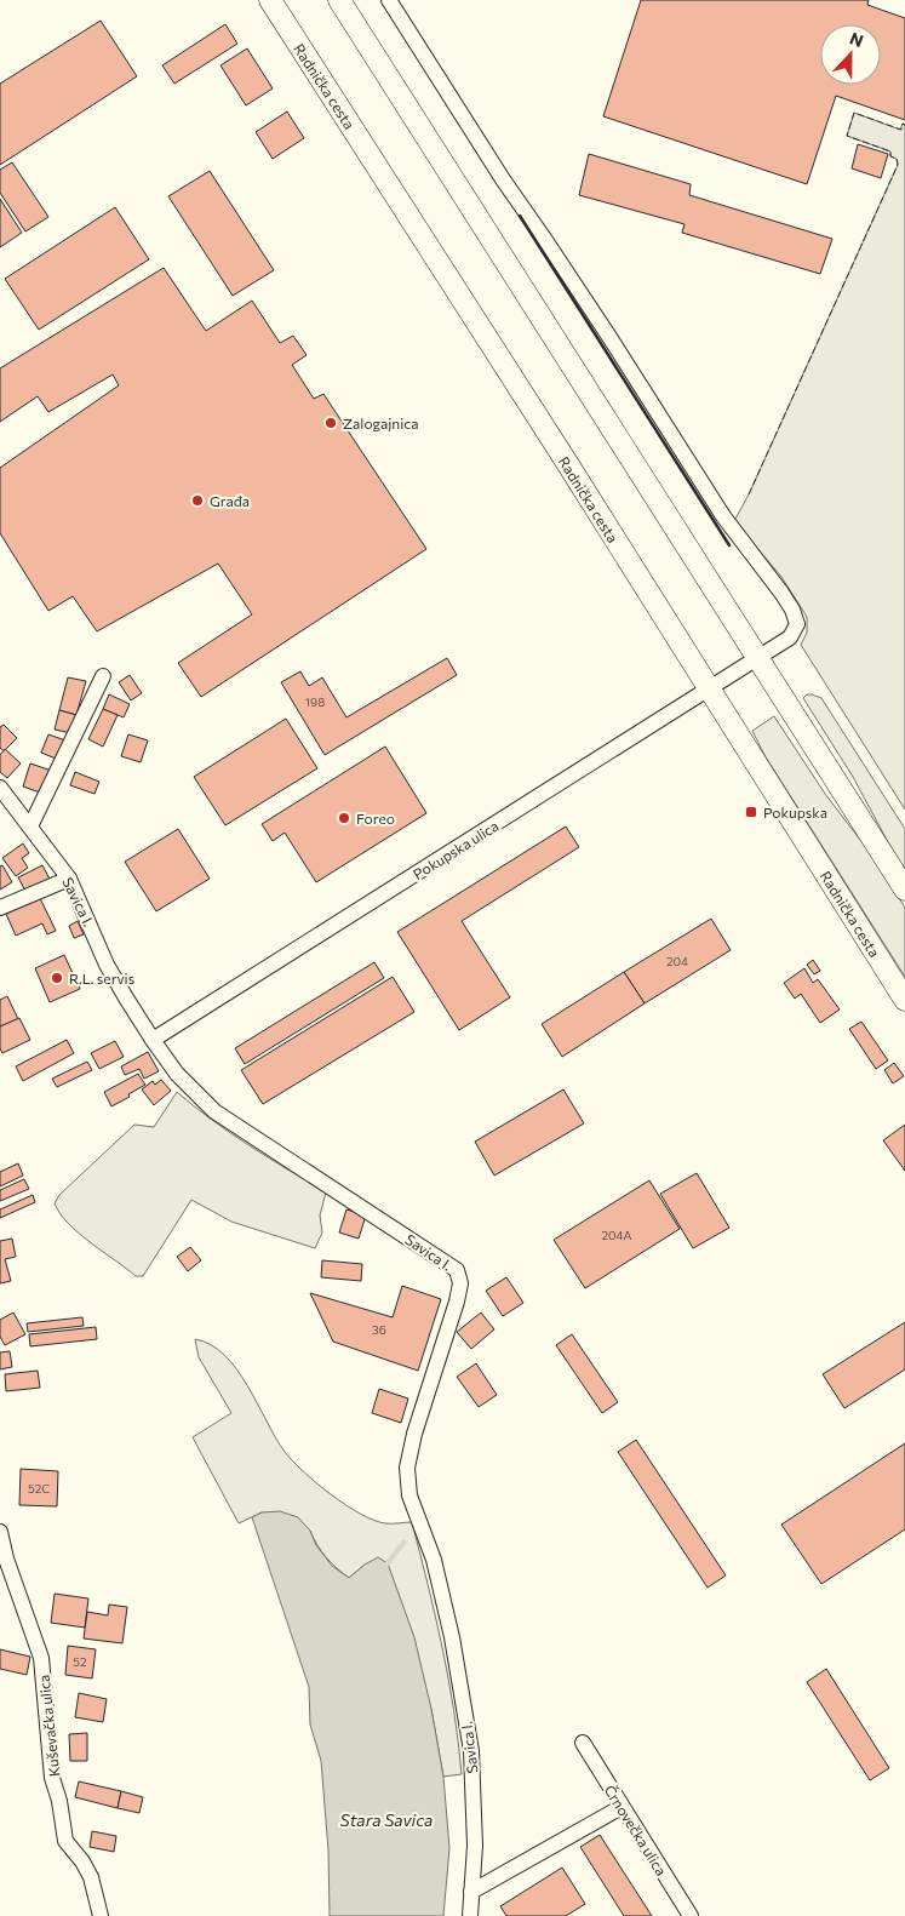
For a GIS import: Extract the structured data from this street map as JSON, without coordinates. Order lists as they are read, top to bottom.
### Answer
{
  "streets": {
    "main road": ["Radnička cesta"],
    "street": [
      "Pokupska ulica",
      "Savica I.",
      "Kuševačka ulica",
      "Črnovečka ulica"
    ]
  },
  "crossings": [
    ["Radnička cesta", "Pokupska ulica"],
    ["Pokupska ulica", "Savica I."]
  ],
  "water": ["Stara Savica"],
  "places": {
    "other": [
      "Zalogajnica",
      "Građa",
      "Foreo",
      "R.L. servis"
    ],
    "transit": ["Pokupska"]
  },
  "house_numbers": [
    "198",
    "204",
    "204A",
    "36",
    "52C",
    "52"
  ],
  "north": "top"
}
